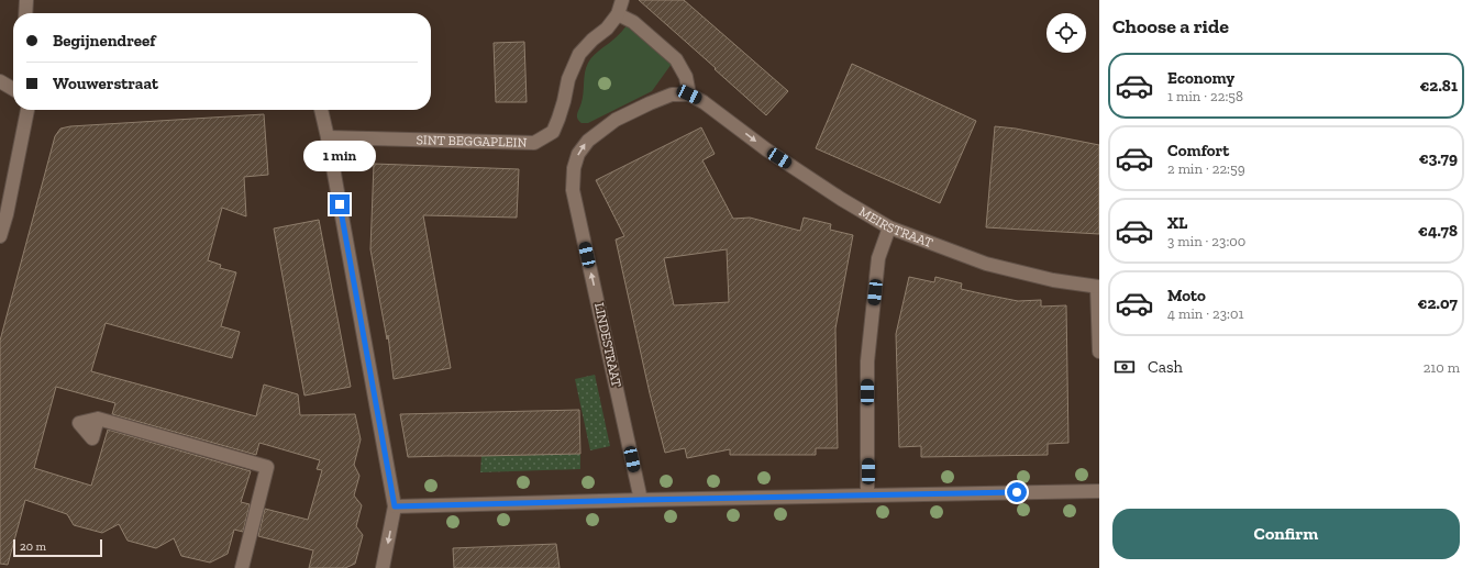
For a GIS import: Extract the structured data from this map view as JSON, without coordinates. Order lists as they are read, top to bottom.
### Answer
{
  "streets": {
    "street": ["SINT BEGGAPLEIN", "MEIRSTRAAT", "LINDESTRAAT"]
  },
  "crossings": [
    ["MEIRSTRAAT", "LINDESTRAAT"]
  ],
  "one_way": ["MEIRSTRAAT", "LINDESTRAAT"],
  "scale_bar": "20 m",
  "page": {
    "heading": "Choose a ride",
    "banner": ["Begijnendreef", "Wouwerstraat"],
    "list": [
      {
        "name": "Economy",
        "note": "1 min · 22:58",
        "value": "€2.81"
      },
      {
        "name": "Comfort",
        "note": "2 min · 22:59",
        "value": "€3.79"
      },
      {
        "name": "XL",
        "note": "3 min · 23:00",
        "value": "€4.78"
      },
      {
        "name": "Moto",
        "note": "4 min · 23:01",
        "value": "€2.07"
      }
    ],
    "bubble": "1 min",
    "pay": ["Cash", "210 m"],
    "buttons": "Confirm",
    "scale": "20 m"
  }
}
